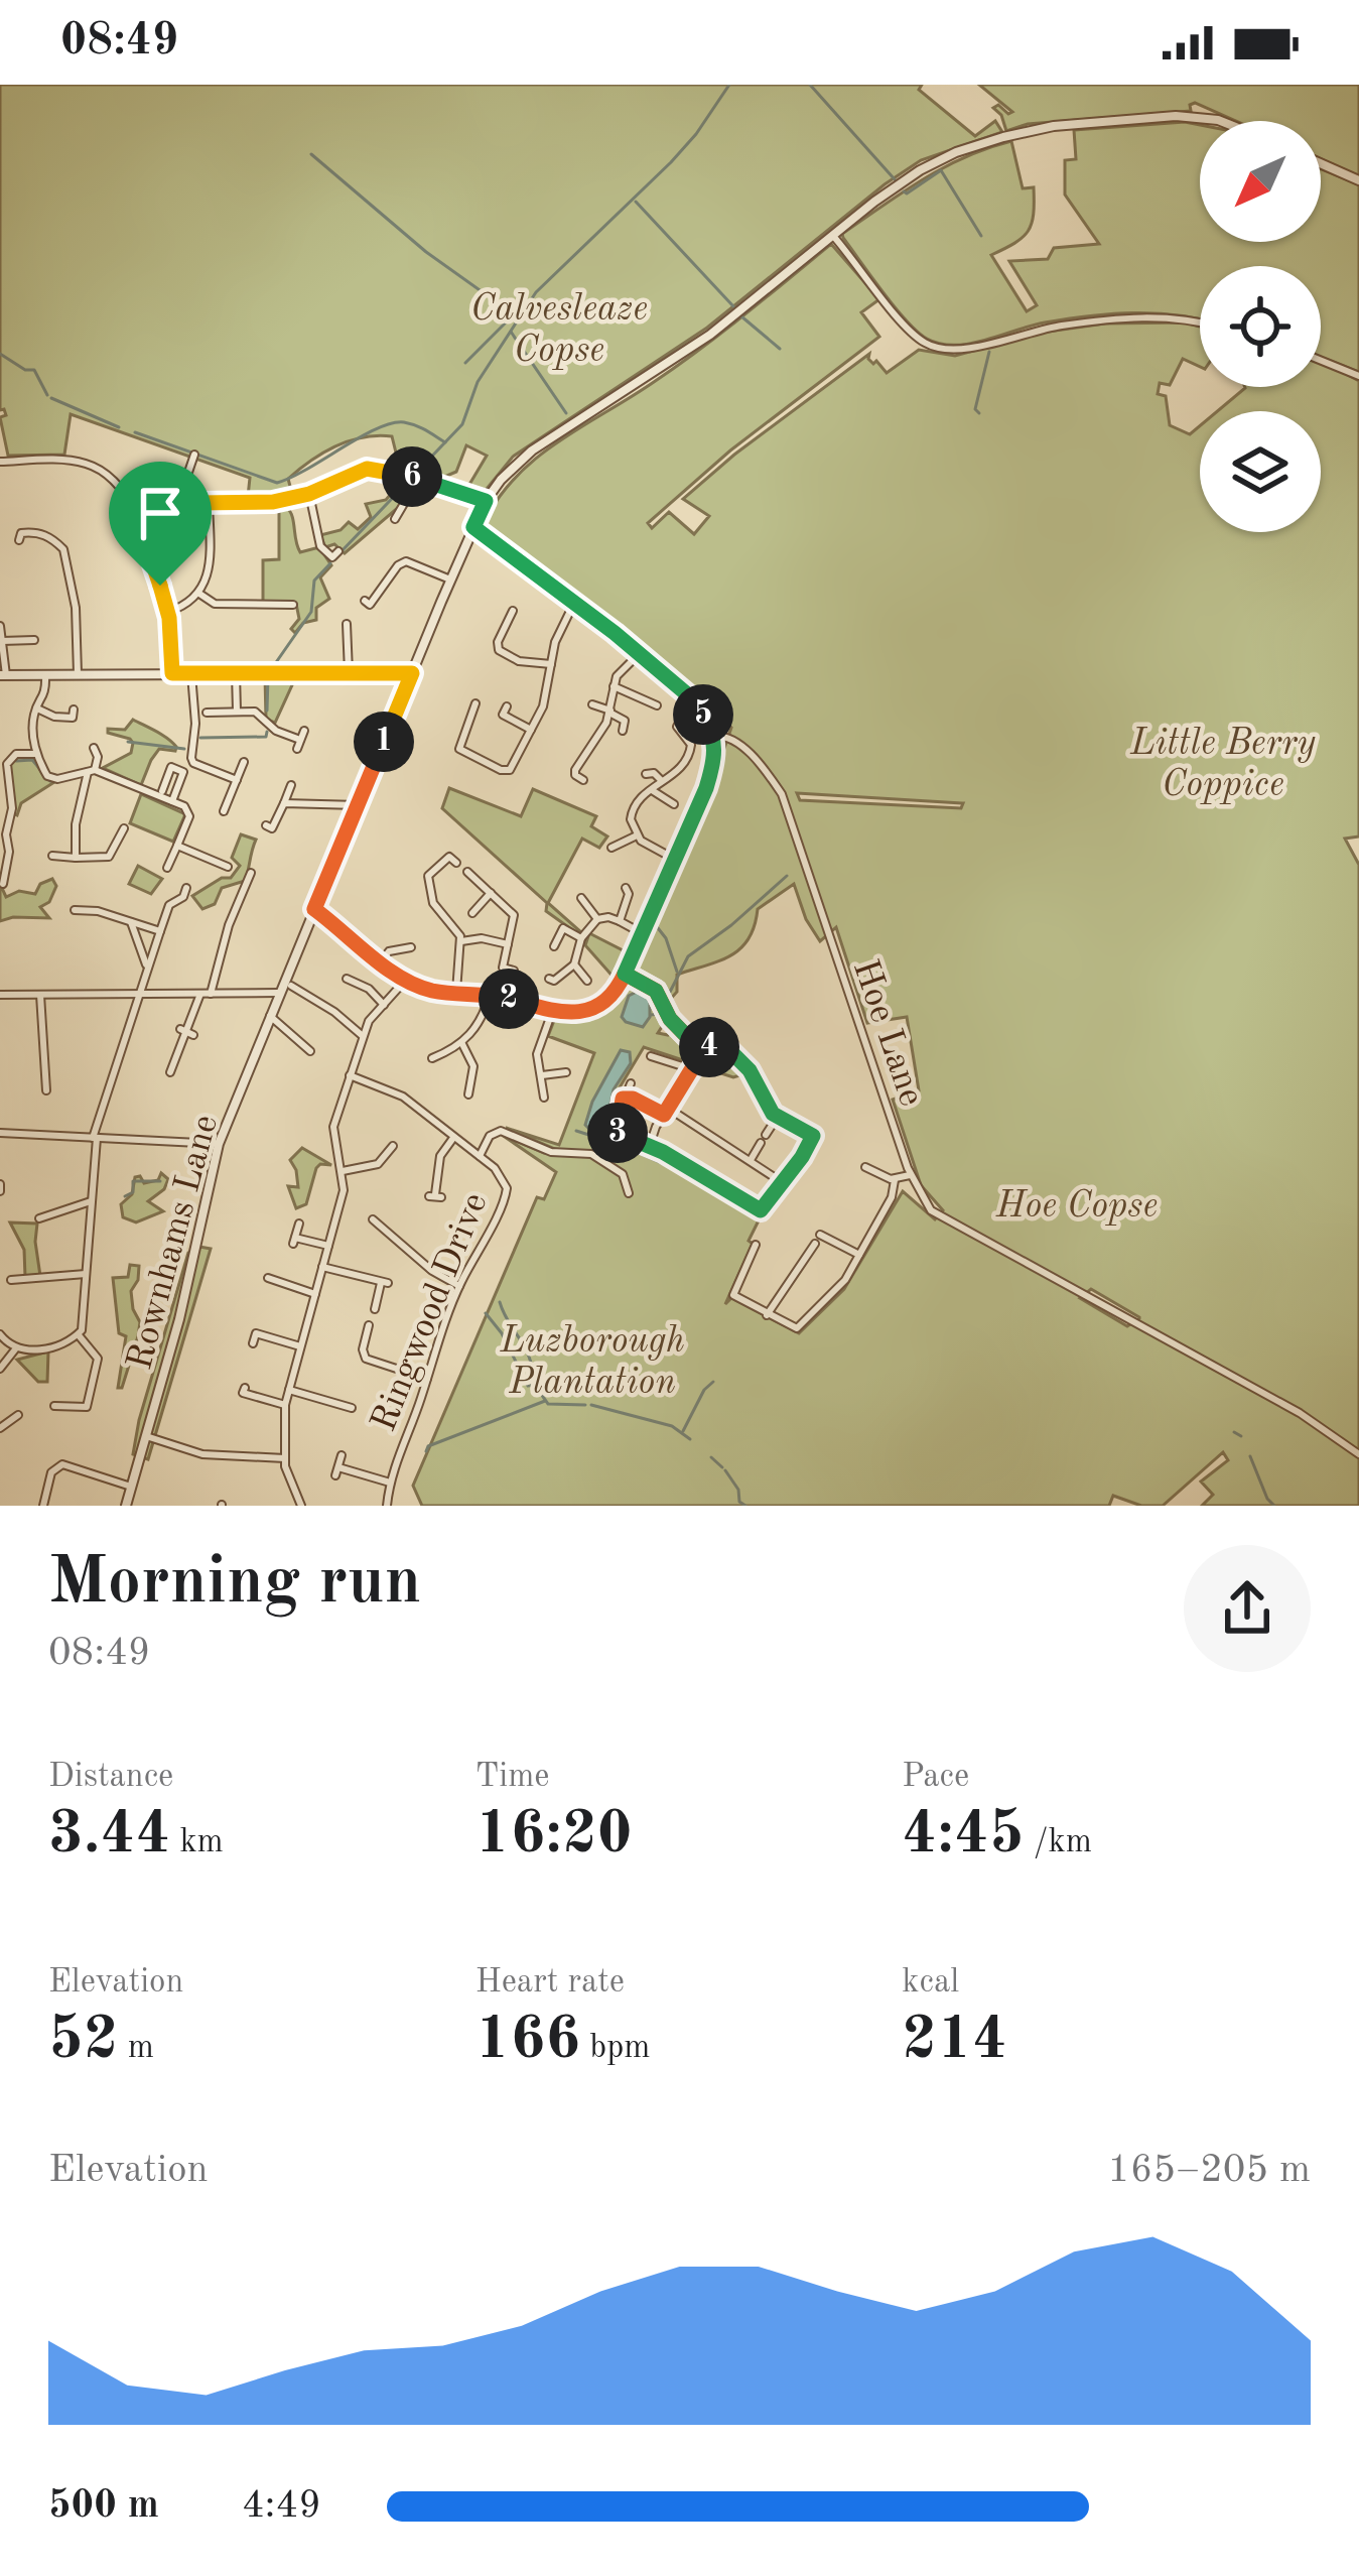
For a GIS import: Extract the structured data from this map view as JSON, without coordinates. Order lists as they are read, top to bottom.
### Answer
{
  "streets": {
    "street": ["Hoe Lane", "Rownhams Lane", "Ringwood Drive"]
  },
  "crossings": [
    ["Hoe Lane", "Rownhams Lane"]
  ],
  "parks": [
    "Calvesleaze Copse",
    "Little Berry Coppice",
    "Hoe Copse",
    "Luzborough Plantation"
  ],
  "north": "bottom left",
  "page": {
    "status": "08:49",
    "pins": [
      "6",
      "5",
      "1",
      "2",
      "4",
      "3"
    ],
    "heading": ["Morning run", "08:49"],
    "stats": [
      ["Distance", "3.44 km"],
      ["Time", "16:20"],
      ["Pace", "4:45 /km"],
      ["Elevation", "52 m"],
      ["Heart rate", "166 bpm"],
      ["kcal", "214"]
    ],
    "chart": ["Elevation", "165–205 m"],
    "list": [
      {
        "name": "500 m",
        "note": "4:49"
      }
    ]
  }
}
